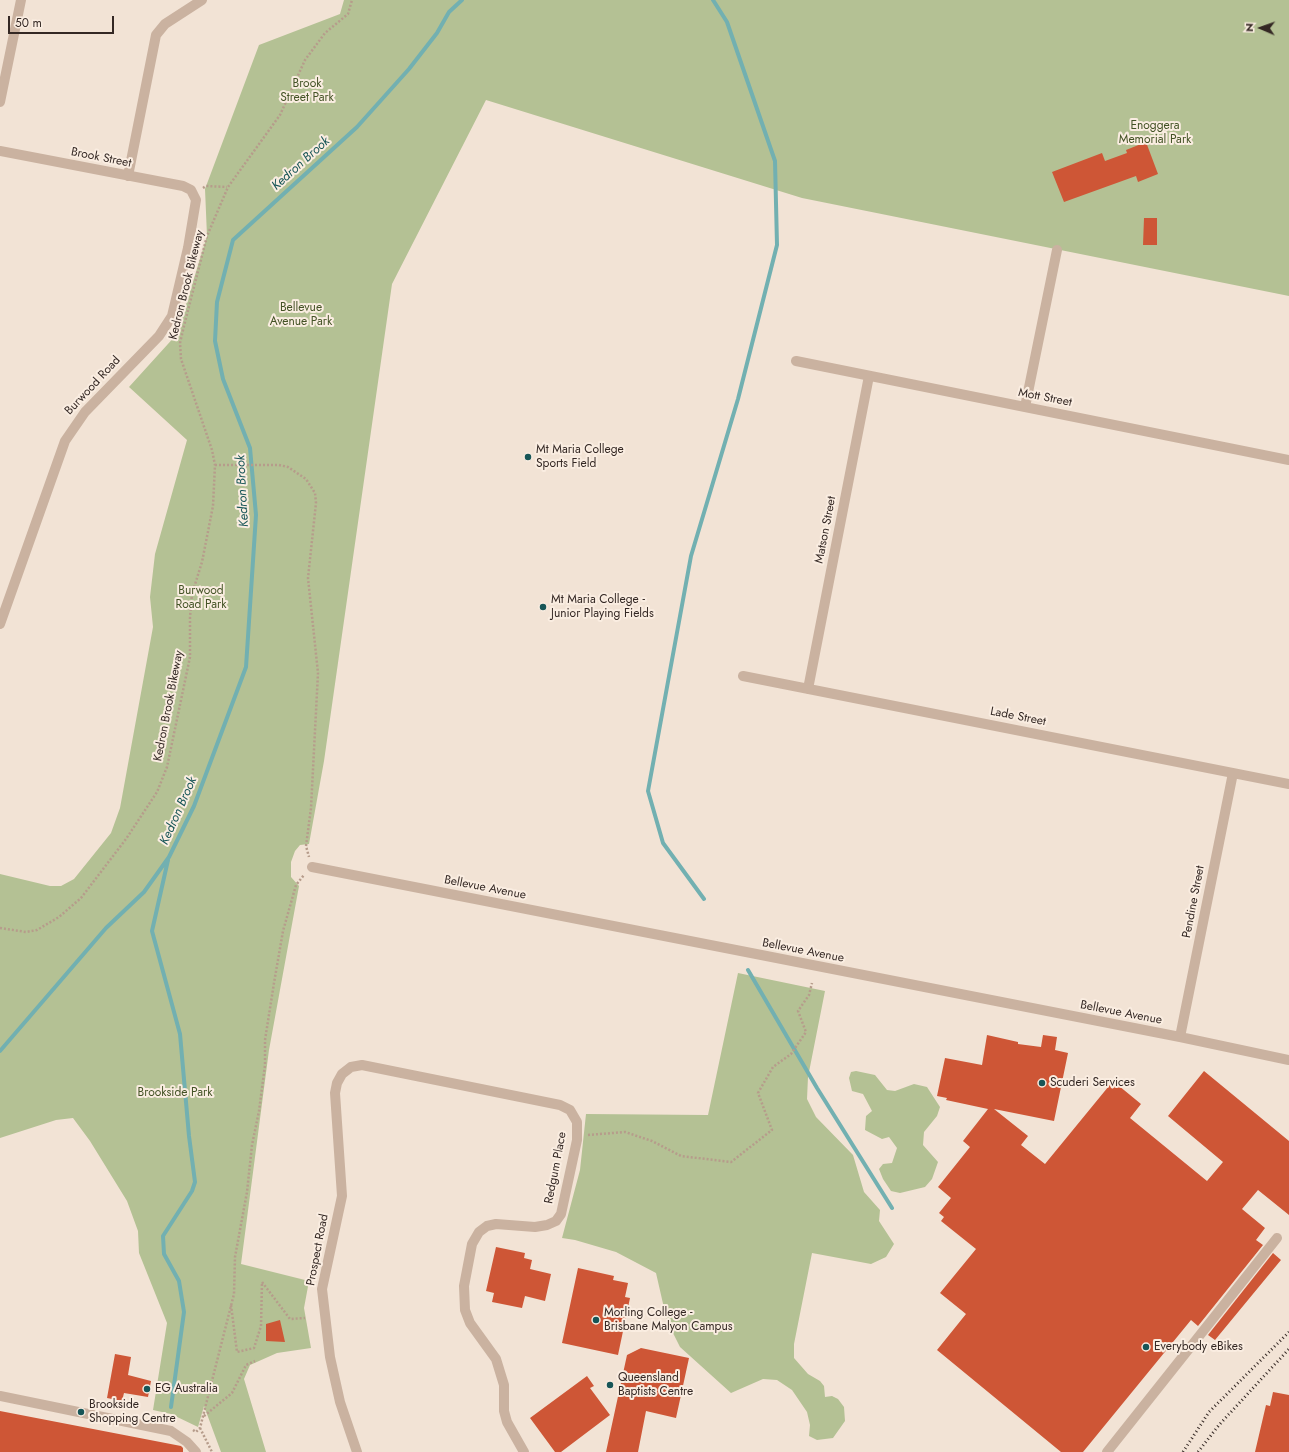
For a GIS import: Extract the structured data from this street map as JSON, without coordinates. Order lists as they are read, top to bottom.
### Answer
{
  "streets": {
    "street": [
      "Brook Street",
      "Burwood Road",
      "Mott Street",
      "Matson Street",
      "Lade Street",
      "Bellevue Avenue",
      "Pendine Street",
      "Redgum Place",
      "Prospect Road"
    ],
    "path": ["Kedron Brook Bikeway"]
  },
  "crossings": [
    ["Brook Street", "Burwood Road"],
    ["Mott Street", "Matson Street"],
    ["Matson Street", "Lade Street"],
    ["Lade Street", "Pendine Street"],
    ["Bellevue Avenue", "Pendine Street"],
    ["Redgum Place", "Prospect Road"]
  ],
  "water": ["Kedron Brook"],
  "parks": [
    "Brook Street Park",
    "Enoggera Memorial Park",
    "Bellevue Avenue Park",
    "Burwood Road Park",
    "Brookside Park"
  ],
  "places": [
    "Mt Maria College Sports Field",
    "Mt Maria College - Junior Playing Fields",
    "Scuderi Services",
    "Morling College - Brisbane Malyon Campus",
    "Everybody eBikes",
    "Queensland Baptists Centre",
    "EG Australia",
    "Brookside Shopping Centre"
  ],
  "scale_bar": "50 m",
  "north": "left"
}
